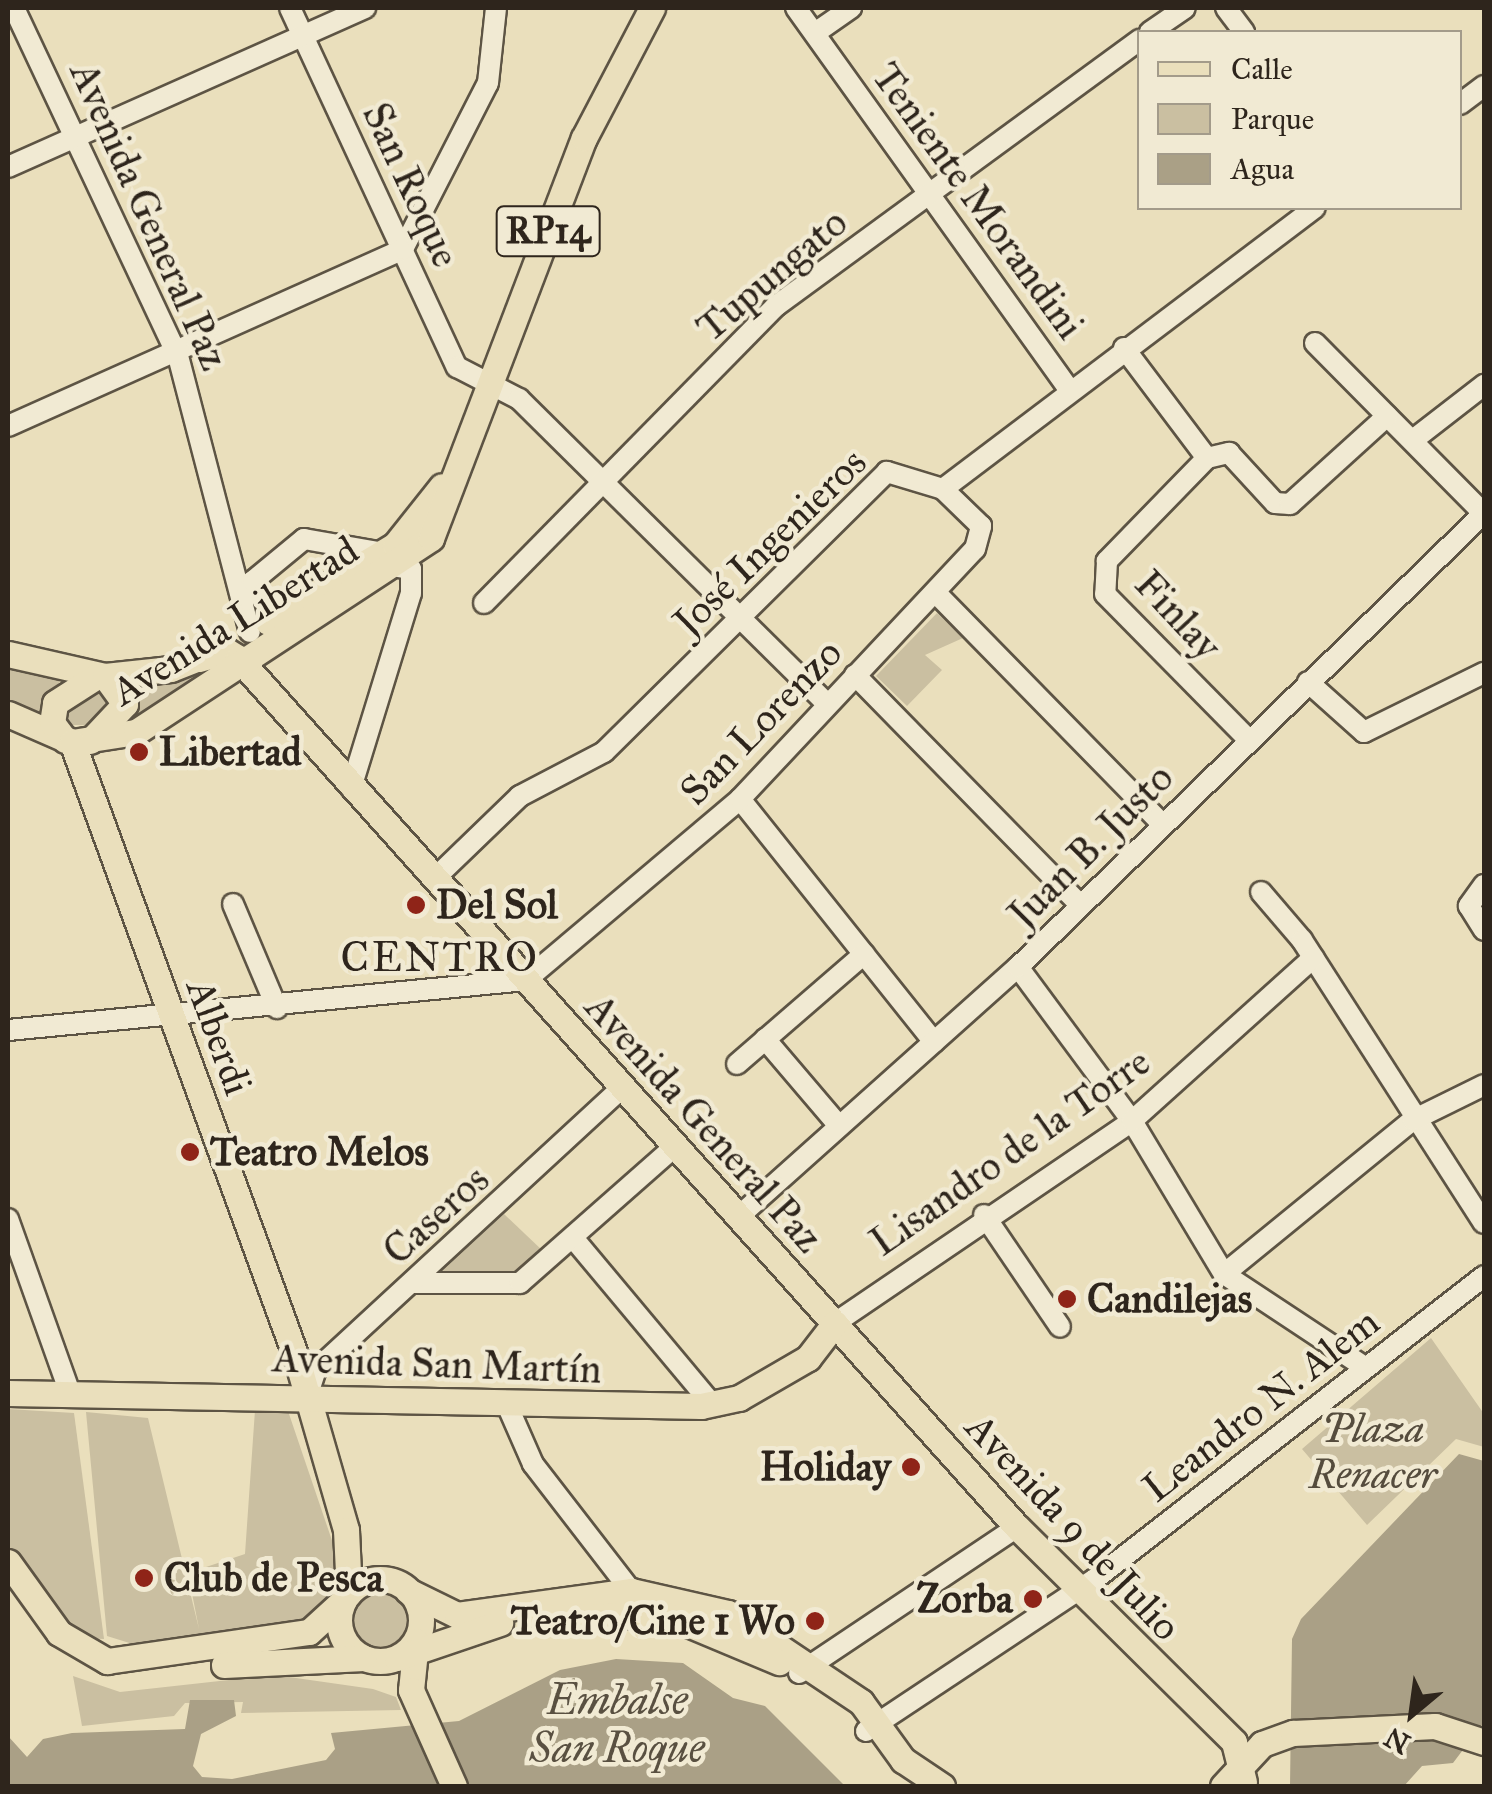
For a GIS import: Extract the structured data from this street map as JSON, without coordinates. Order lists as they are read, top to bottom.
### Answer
{
  "streets": {
    "main road": [
      "Avenida General Paz",
      "RP14",
      "Avenida Libertad",
      "Alberdi",
      "Avenida San Martín",
      "Avenida 9 de Julio"
    ],
    "street": [
      "San Roque",
      "Teniente Morandini",
      "Tupungato",
      "José Ingenieros",
      "Finlay",
      "San Lorenzo",
      "Juan B. Justo",
      "Lisandro de la Torre",
      "Caseros",
      "Leandro N. Alem"
    ]
  },
  "crossings": [
    ["San Roque", "RP14"],
    ["San Roque", "Tupungato"],
    ["San Roque", "José Ingenieros"],
    ["San Roque", "San Lorenzo"],
    ["Teniente Morandini", "Tupungato"],
    ["Avenida General Paz", "José Ingenieros"],
    ["Avenida General Paz", "Avenida Libertad"],
    ["Avenida General Paz", "San Lorenzo"],
    ["Avenida General Paz", "Juan B. Justo"],
    ["Avenida General Paz", "Lisandro de la Torre"],
    ["Avenida General Paz", "Caseros"],
    ["Avenida General Paz", "Avenida San Martín"],
    ["Avenida General Paz", "Avenida 9 de Julio"],
    ["RP14", "Avenida Libertad"],
    ["RP14", "Alberdi"],
    ["José Ingenieros", "San Lorenzo"],
    ["Finlay", "Juan B. Justo"],
    ["Avenida Libertad", "Alberdi"],
    ["Alberdi", "Caseros"],
    ["Alberdi", "Avenida San Martín"],
    ["Lisandro de la Torre", "Avenida San Martín"],
    ["Lisandro de la Torre", "Avenida 9 de Julio"],
    ["Caseros", "Avenida San Martín"],
    ["Avenida San Martín", "Avenida 9 de Julio"],
    ["Leandro N. Alem", "Avenida 9 de Julio"]
  ],
  "districts": ["CENTRO"],
  "water": ["Embalse San Roque"],
  "parks": ["Plaza Renacer"],
  "places": [
    "Libertad",
    "Del Sol",
    "Teatro Melos",
    "Candilejas",
    "Holiday",
    "Club de Pesca",
    "Zorba",
    "Teatro/Cine 1 Wo"
  ],
  "legend": ["Calle", "Parque", "Agua"],
  "north": "bottom left"
}
